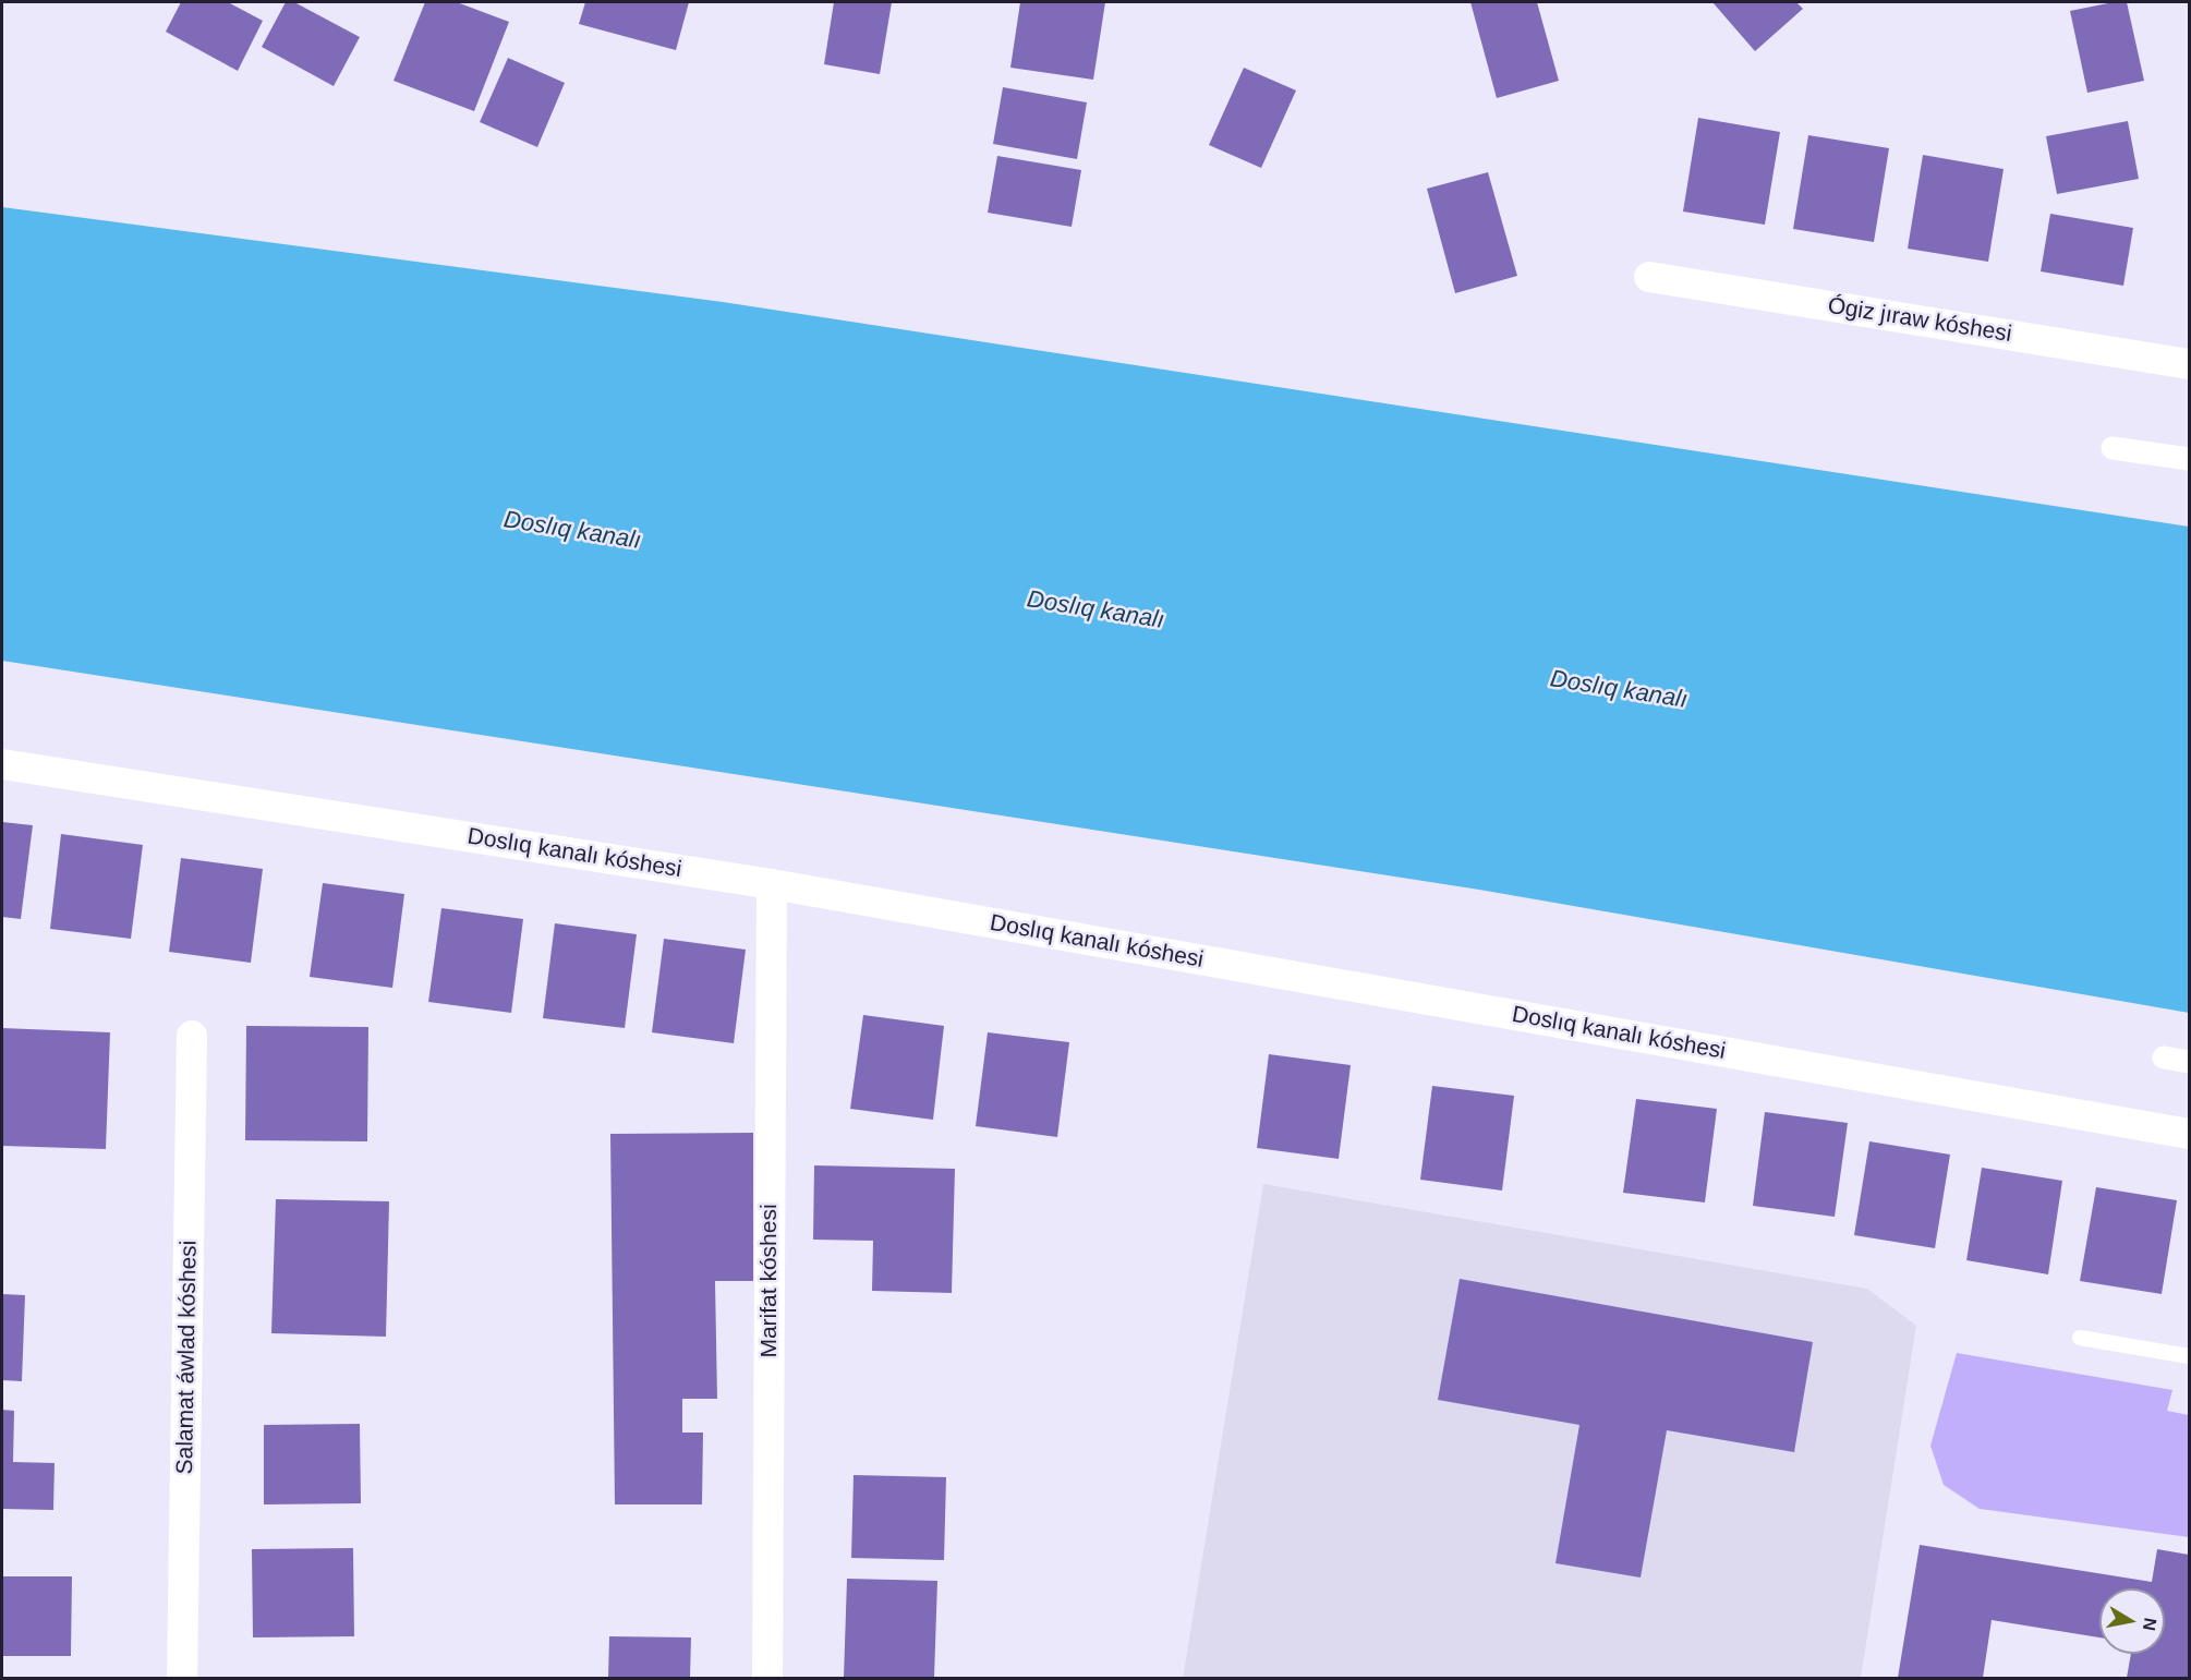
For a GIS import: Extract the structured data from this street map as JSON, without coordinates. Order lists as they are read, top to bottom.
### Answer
{
  "streets": {
    "street": [
      "Ógiz jıraw kóshesi",
      "Doslıq kanalı kóshesi",
      "Marifat kóshesi",
      "Salamat áwlad kóshesi"
    ]
  },
  "crossings": [
    ["Doslıq kanalı kóshesi", "Marifat kóshesi"]
  ],
  "water": ["Doslıq kanalı"],
  "north": "right"
}
